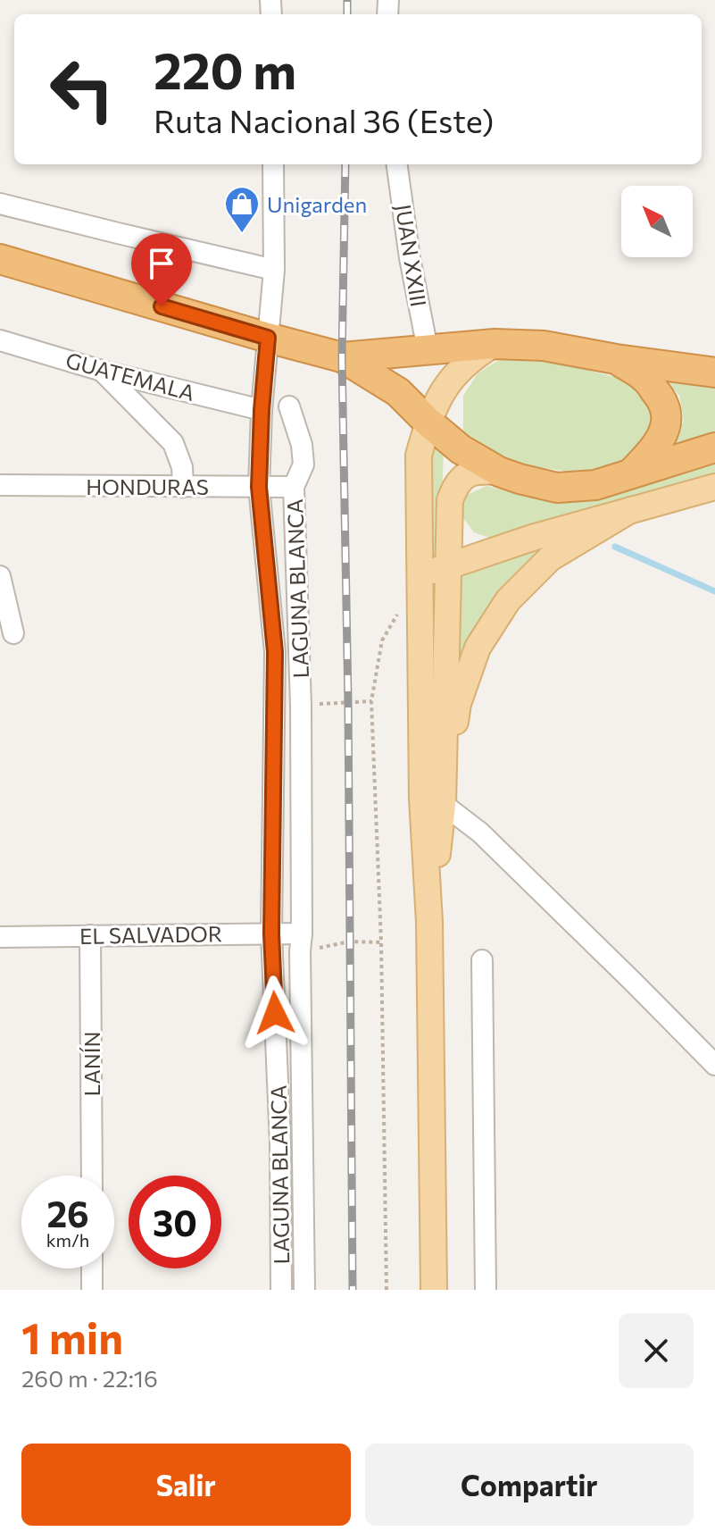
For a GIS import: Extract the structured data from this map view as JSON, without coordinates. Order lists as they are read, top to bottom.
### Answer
{
  "streets": {
    "street": [
      "JUAN XXIII",
      "GUATEMALA",
      "HONDURAS",
      "LAGUNA BLANCA",
      "EL SALVADOR",
      "LANÍN"
    ]
  },
  "crossings": [
    ["GUATEMALA", "LAGUNA BLANCA"],
    ["HONDURAS", "LAGUNA BLANCA"],
    ["LAGUNA BLANCA", "EL SALVADOR"],
    ["EL SALVADOR", "LANÍN"]
  ],
  "places": {
    "shop": ["Unigarden"]
  },
  "north": "top left",
  "page": {
    "turn": ["220 m", "Ruta Nacional 36 (Este)"],
    "speed": "26 km/h",
    "limit": "30",
    "heading": ["1 min", "260 m · 22:16"],
    "buttons": ["Salir", "Compartir"]
  }
}
